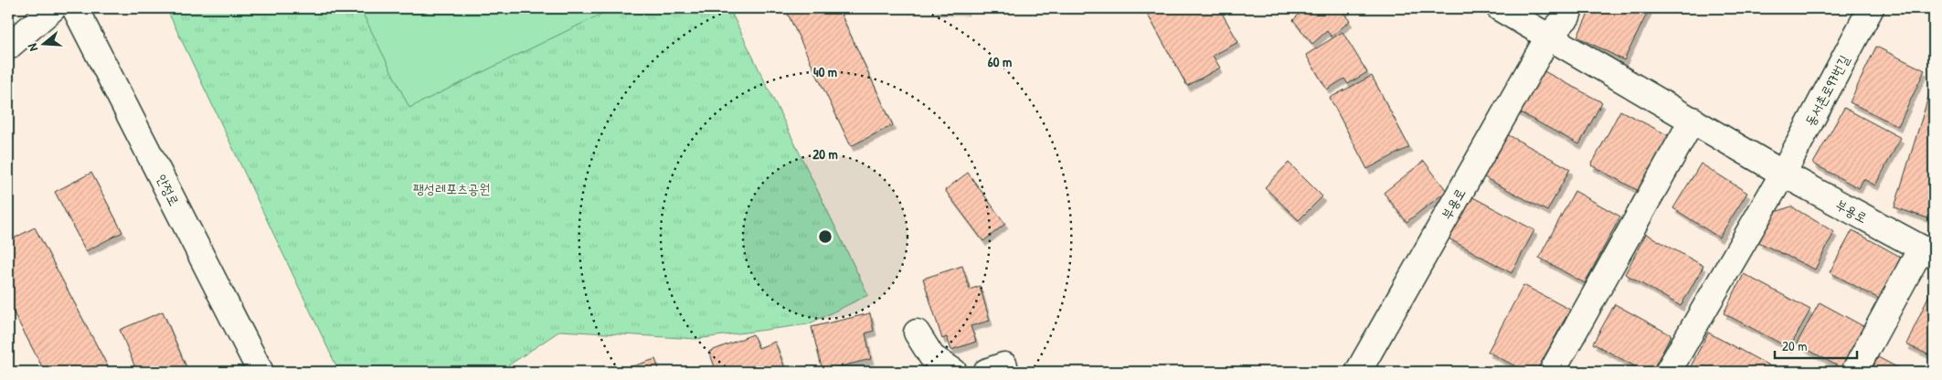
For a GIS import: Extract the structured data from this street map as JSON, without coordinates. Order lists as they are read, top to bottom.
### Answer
{
  "streets": {
    "street": ["동서촌로97번길", "안정로", "부용로"]
  },
  "crossings": [
    ["동서촌로97번길", "부용로"]
  ],
  "parks": ["팽성레포츠공원"],
  "scale_bar": "20 m",
  "north": "left",
  "rings": ["60 m", "40 m", "20 m"]
}
